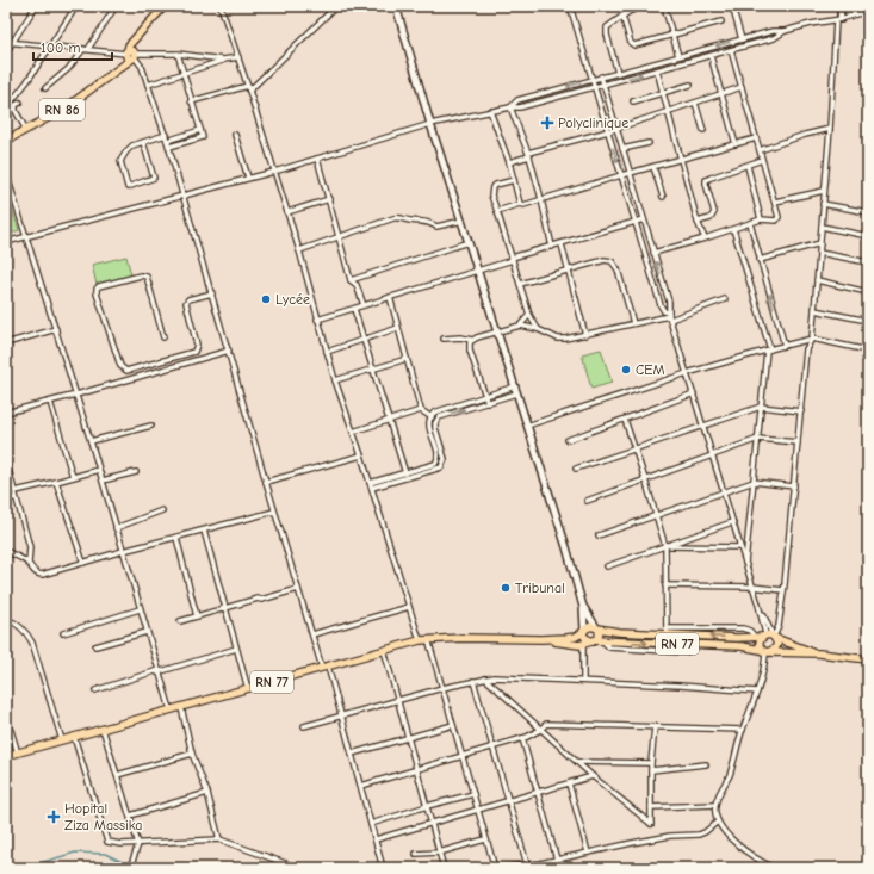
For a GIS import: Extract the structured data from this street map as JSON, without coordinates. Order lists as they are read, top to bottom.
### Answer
{
  "streets": {
    "main road": ["RN 86", "RN 77"]
  },
  "places": {
    "health": ["Polyclinique", "Hopital Ziza Massika"],
    "other": ["Lycée", "CEM", "Tribunal"]
  },
  "scale_bar": "100 m"
}
